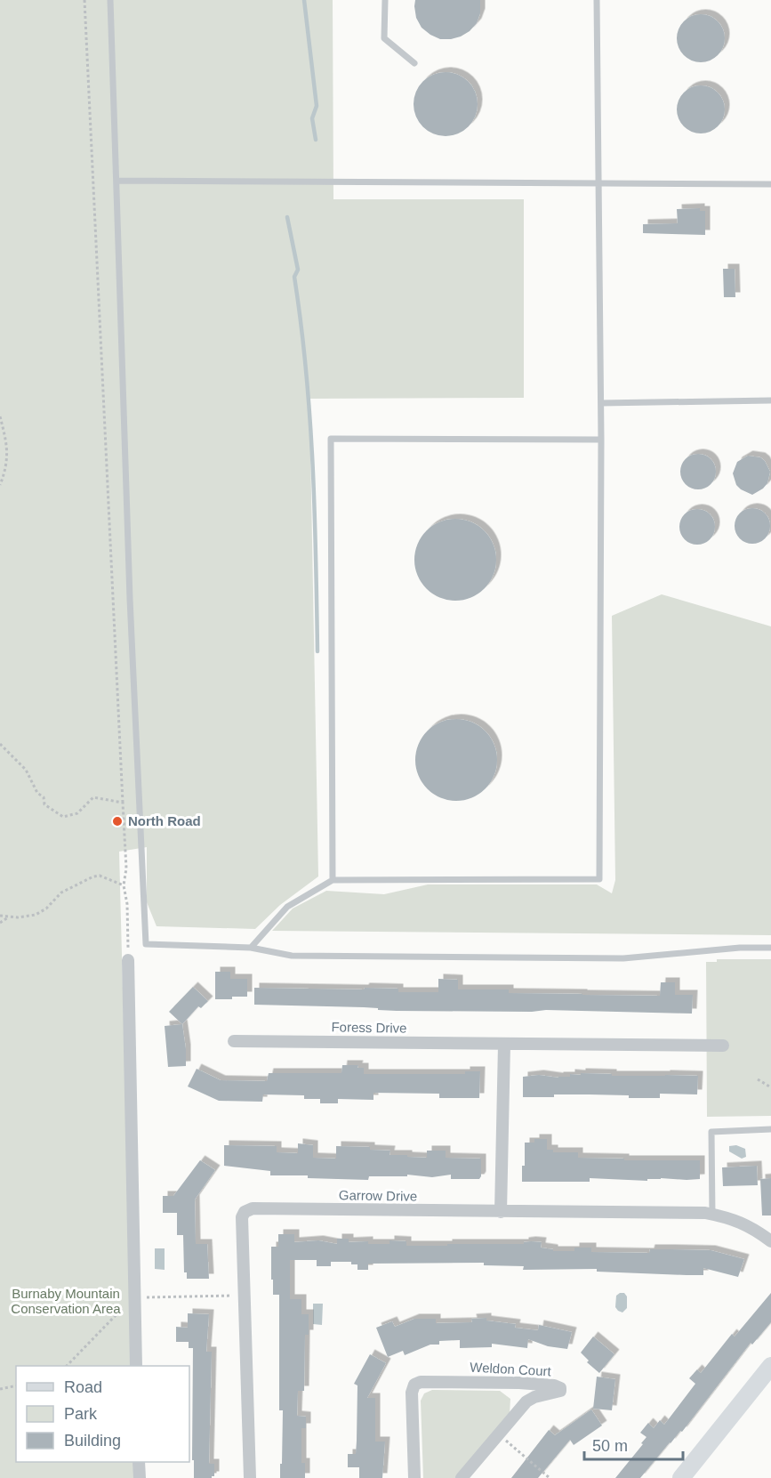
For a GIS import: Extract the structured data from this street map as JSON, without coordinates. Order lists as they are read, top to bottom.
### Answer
{
  "streets": {
    "street": ["Foress Drive", "Garrow Drive", "Weldon Court"]
  },
  "parks": ["Burnaby Mountain Conservation Area"],
  "places": ["North Road"],
  "legend": ["Road", "Park", "Building"],
  "scale_bar": "50 m"
}
